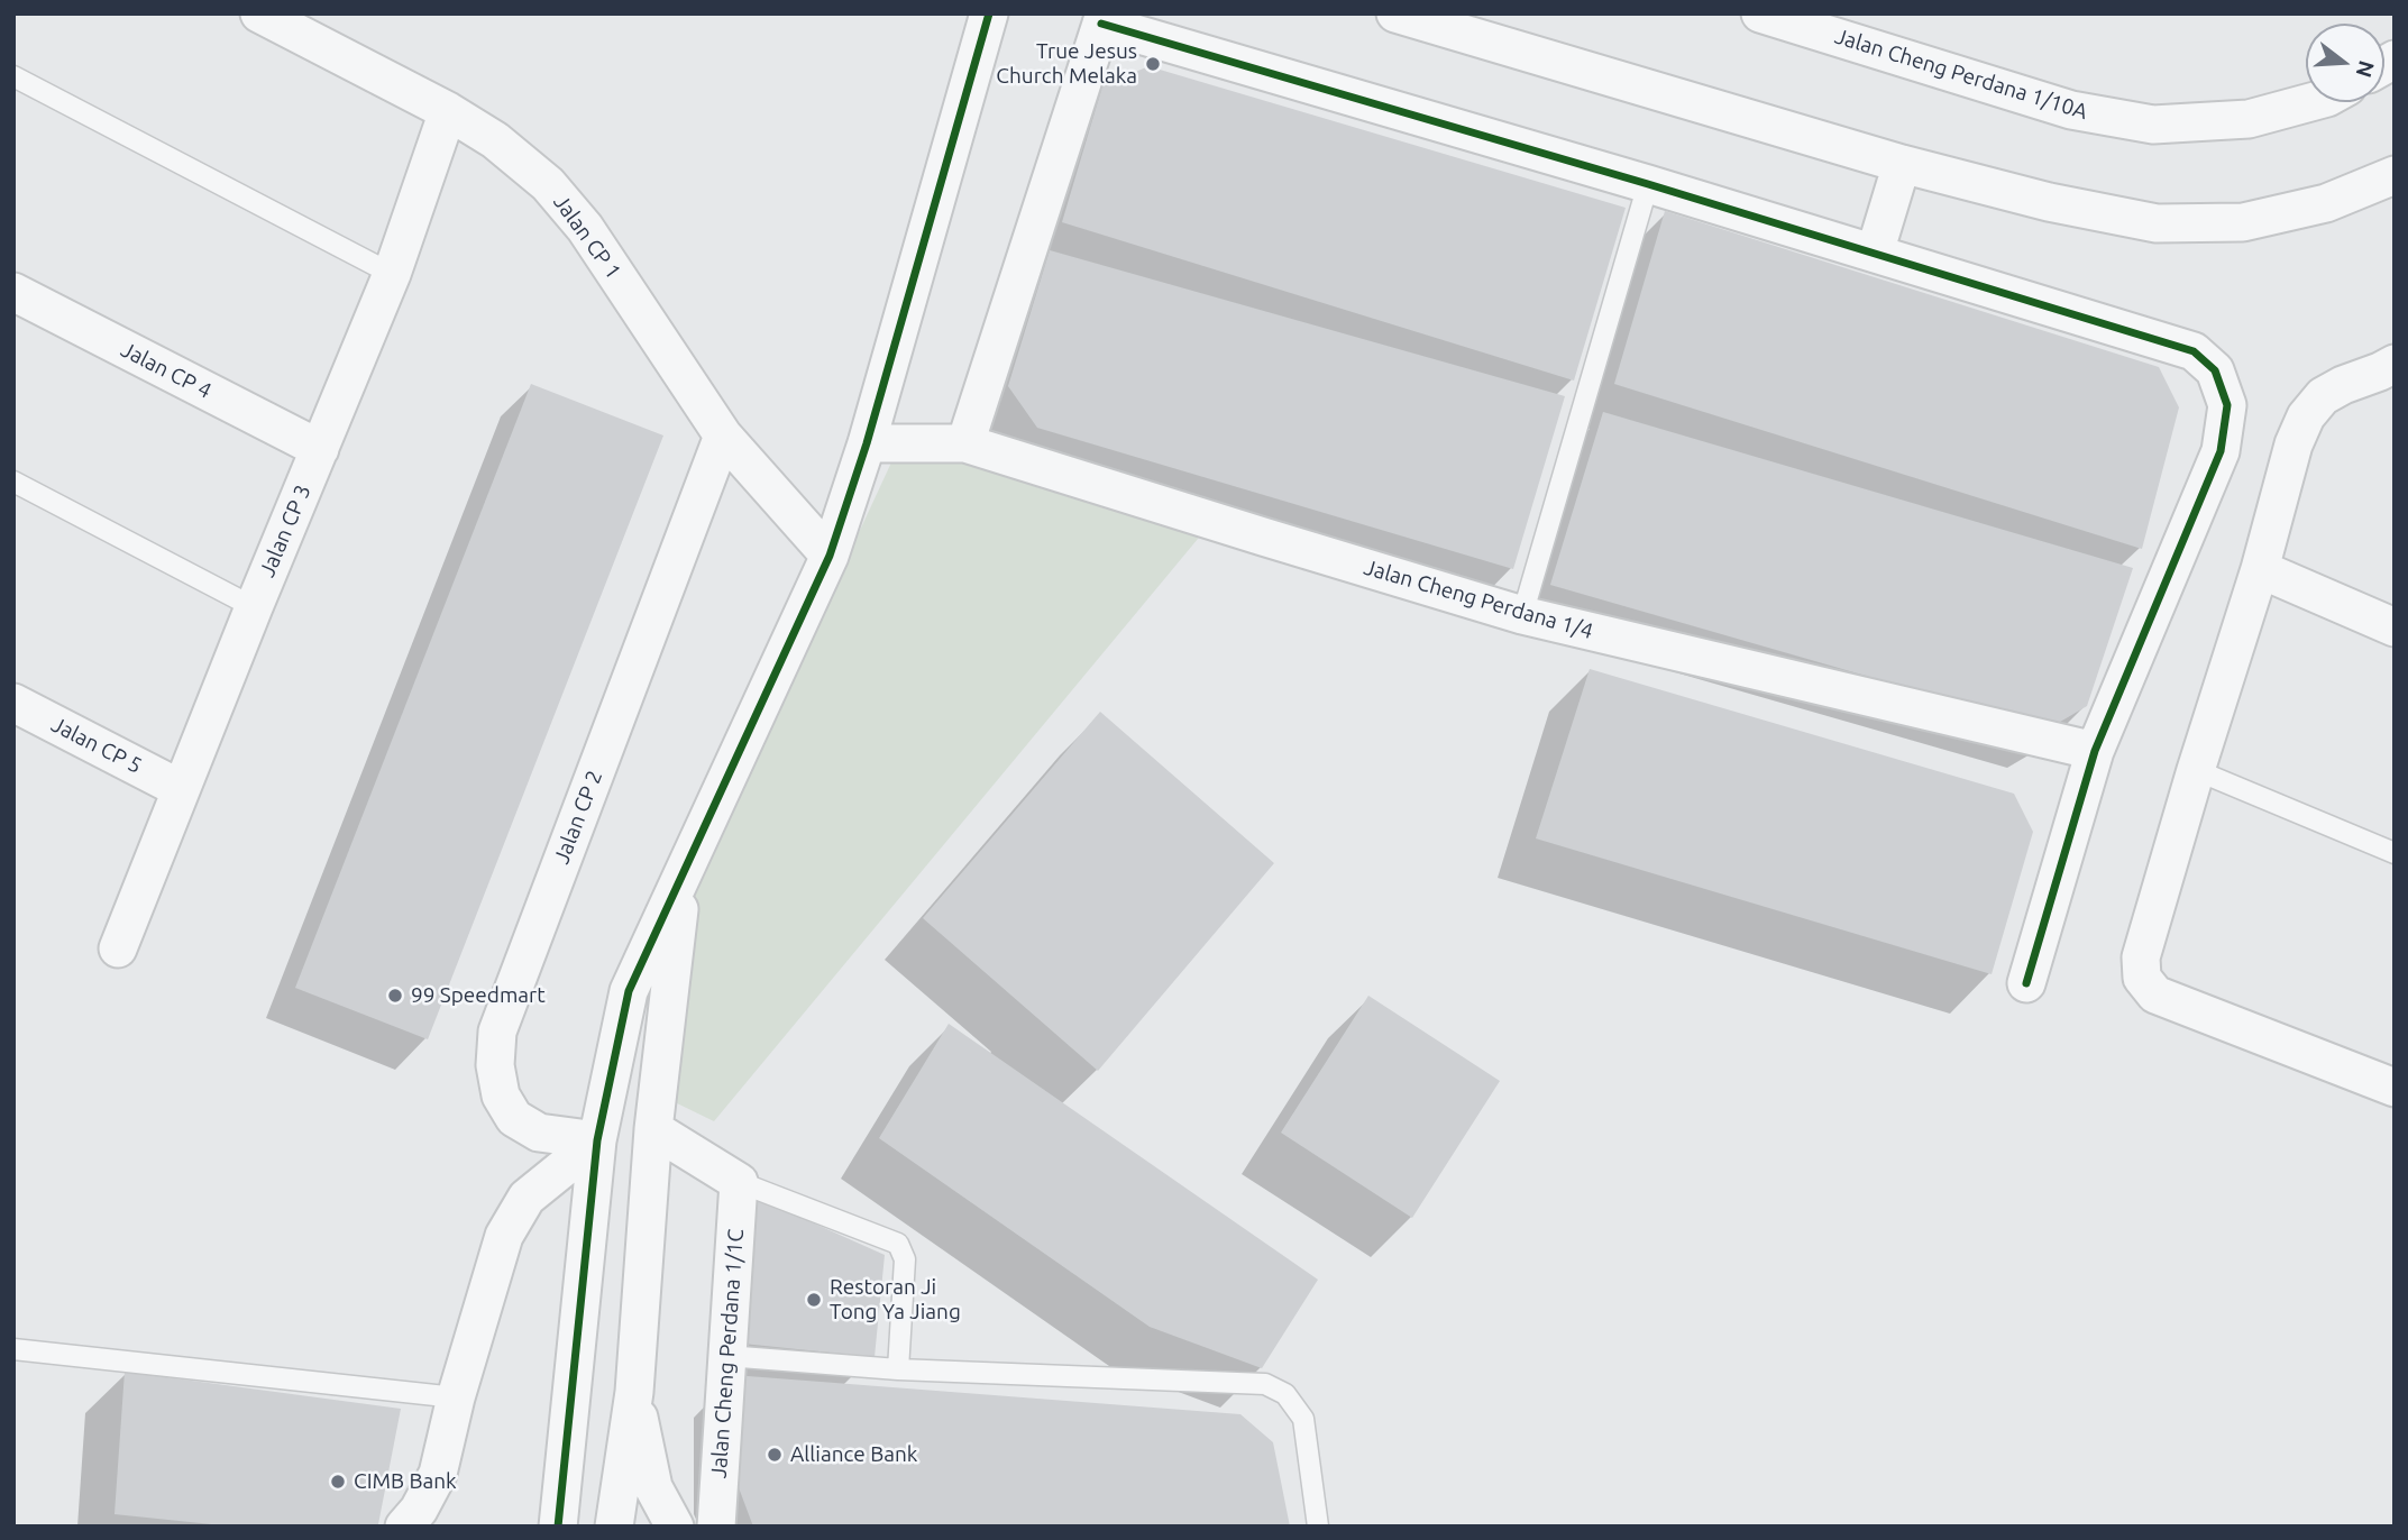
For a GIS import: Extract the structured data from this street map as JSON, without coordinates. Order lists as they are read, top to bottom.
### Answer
{
  "streets": {
    "street": [
      "Jalan Cheng Perdana 1/10A",
      "Jalan CP 1",
      "Jalan CP 4",
      "Jalan CP 3",
      "Jalan Cheng Perdana 1/4",
      "Jalan CP 5",
      "Jalan CP 2",
      "Jalan Cheng Perdana 1/1C"
    ]
  },
  "crossings": [
    ["Jalan CP 1", "Jalan CP 3"],
    ["Jalan CP 1", "Jalan CP 2"],
    ["Jalan CP 4", "Jalan CP 3"],
    ["Jalan CP 3", "Jalan CP 5"]
  ],
  "places": [
    "True Jesus Church Melaka",
    "99 Speedmart",
    "Restoran Ji Tong Ya Jiang",
    "Alliance Bank",
    "CIMB Bank"
  ],
  "north": "right"
}
